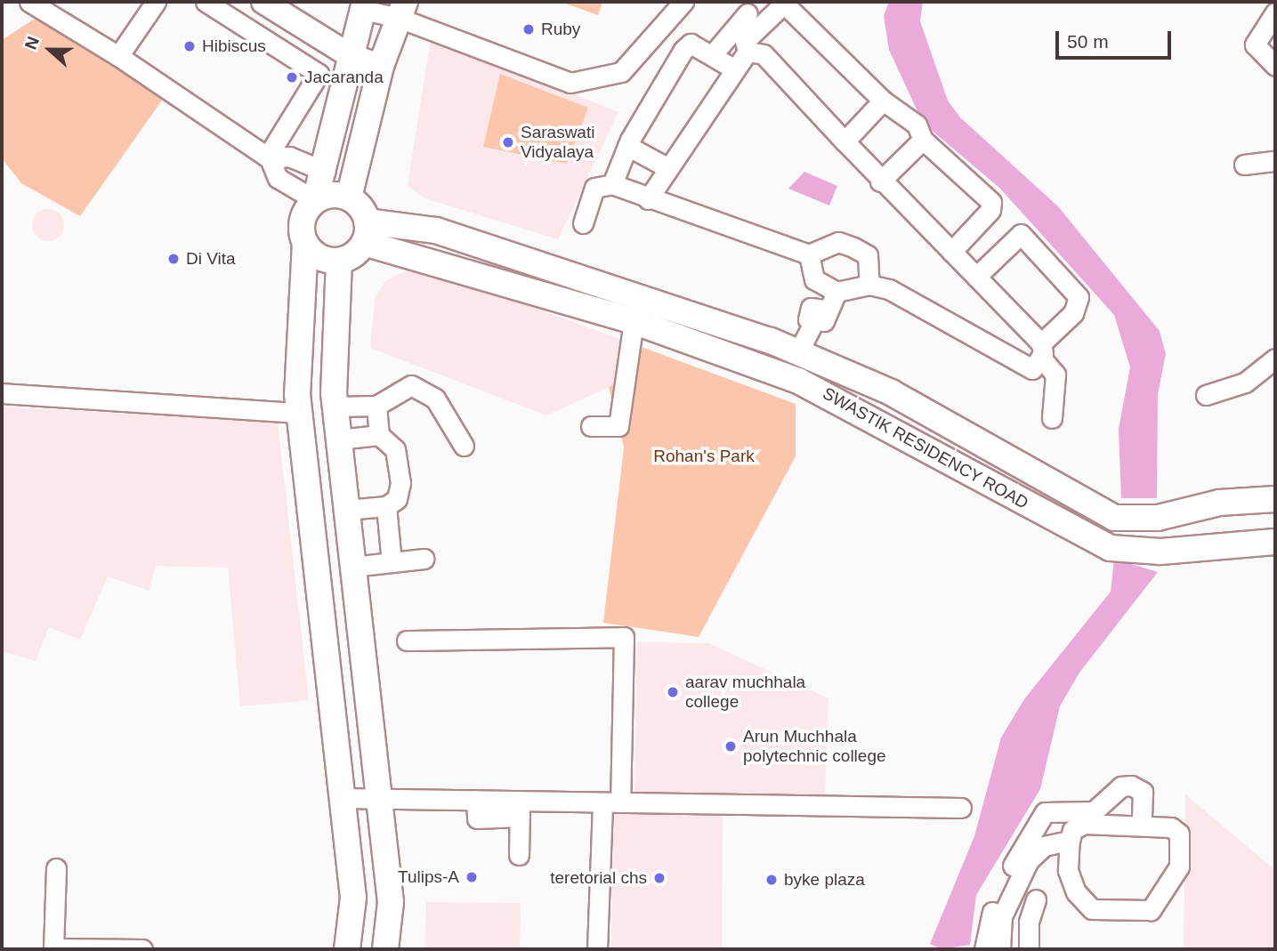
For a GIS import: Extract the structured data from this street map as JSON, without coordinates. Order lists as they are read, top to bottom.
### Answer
{
  "streets": {
    "main road": ["SWASTIK RESIDENCY ROAD"]
  },
  "parks": ["Rohan's Park"],
  "places": [
    "Ruby",
    "Hibiscus",
    "Jacaranda",
    "Saraswati Vidyalaya",
    "Di Vita",
    "aarav muchhala college",
    "Arun Muchhala polytechnic college",
    "Tulips-A",
    "teretorial chs",
    "byke plaza"
  ],
  "scale_bar": "50 m",
  "north": "left"
}
